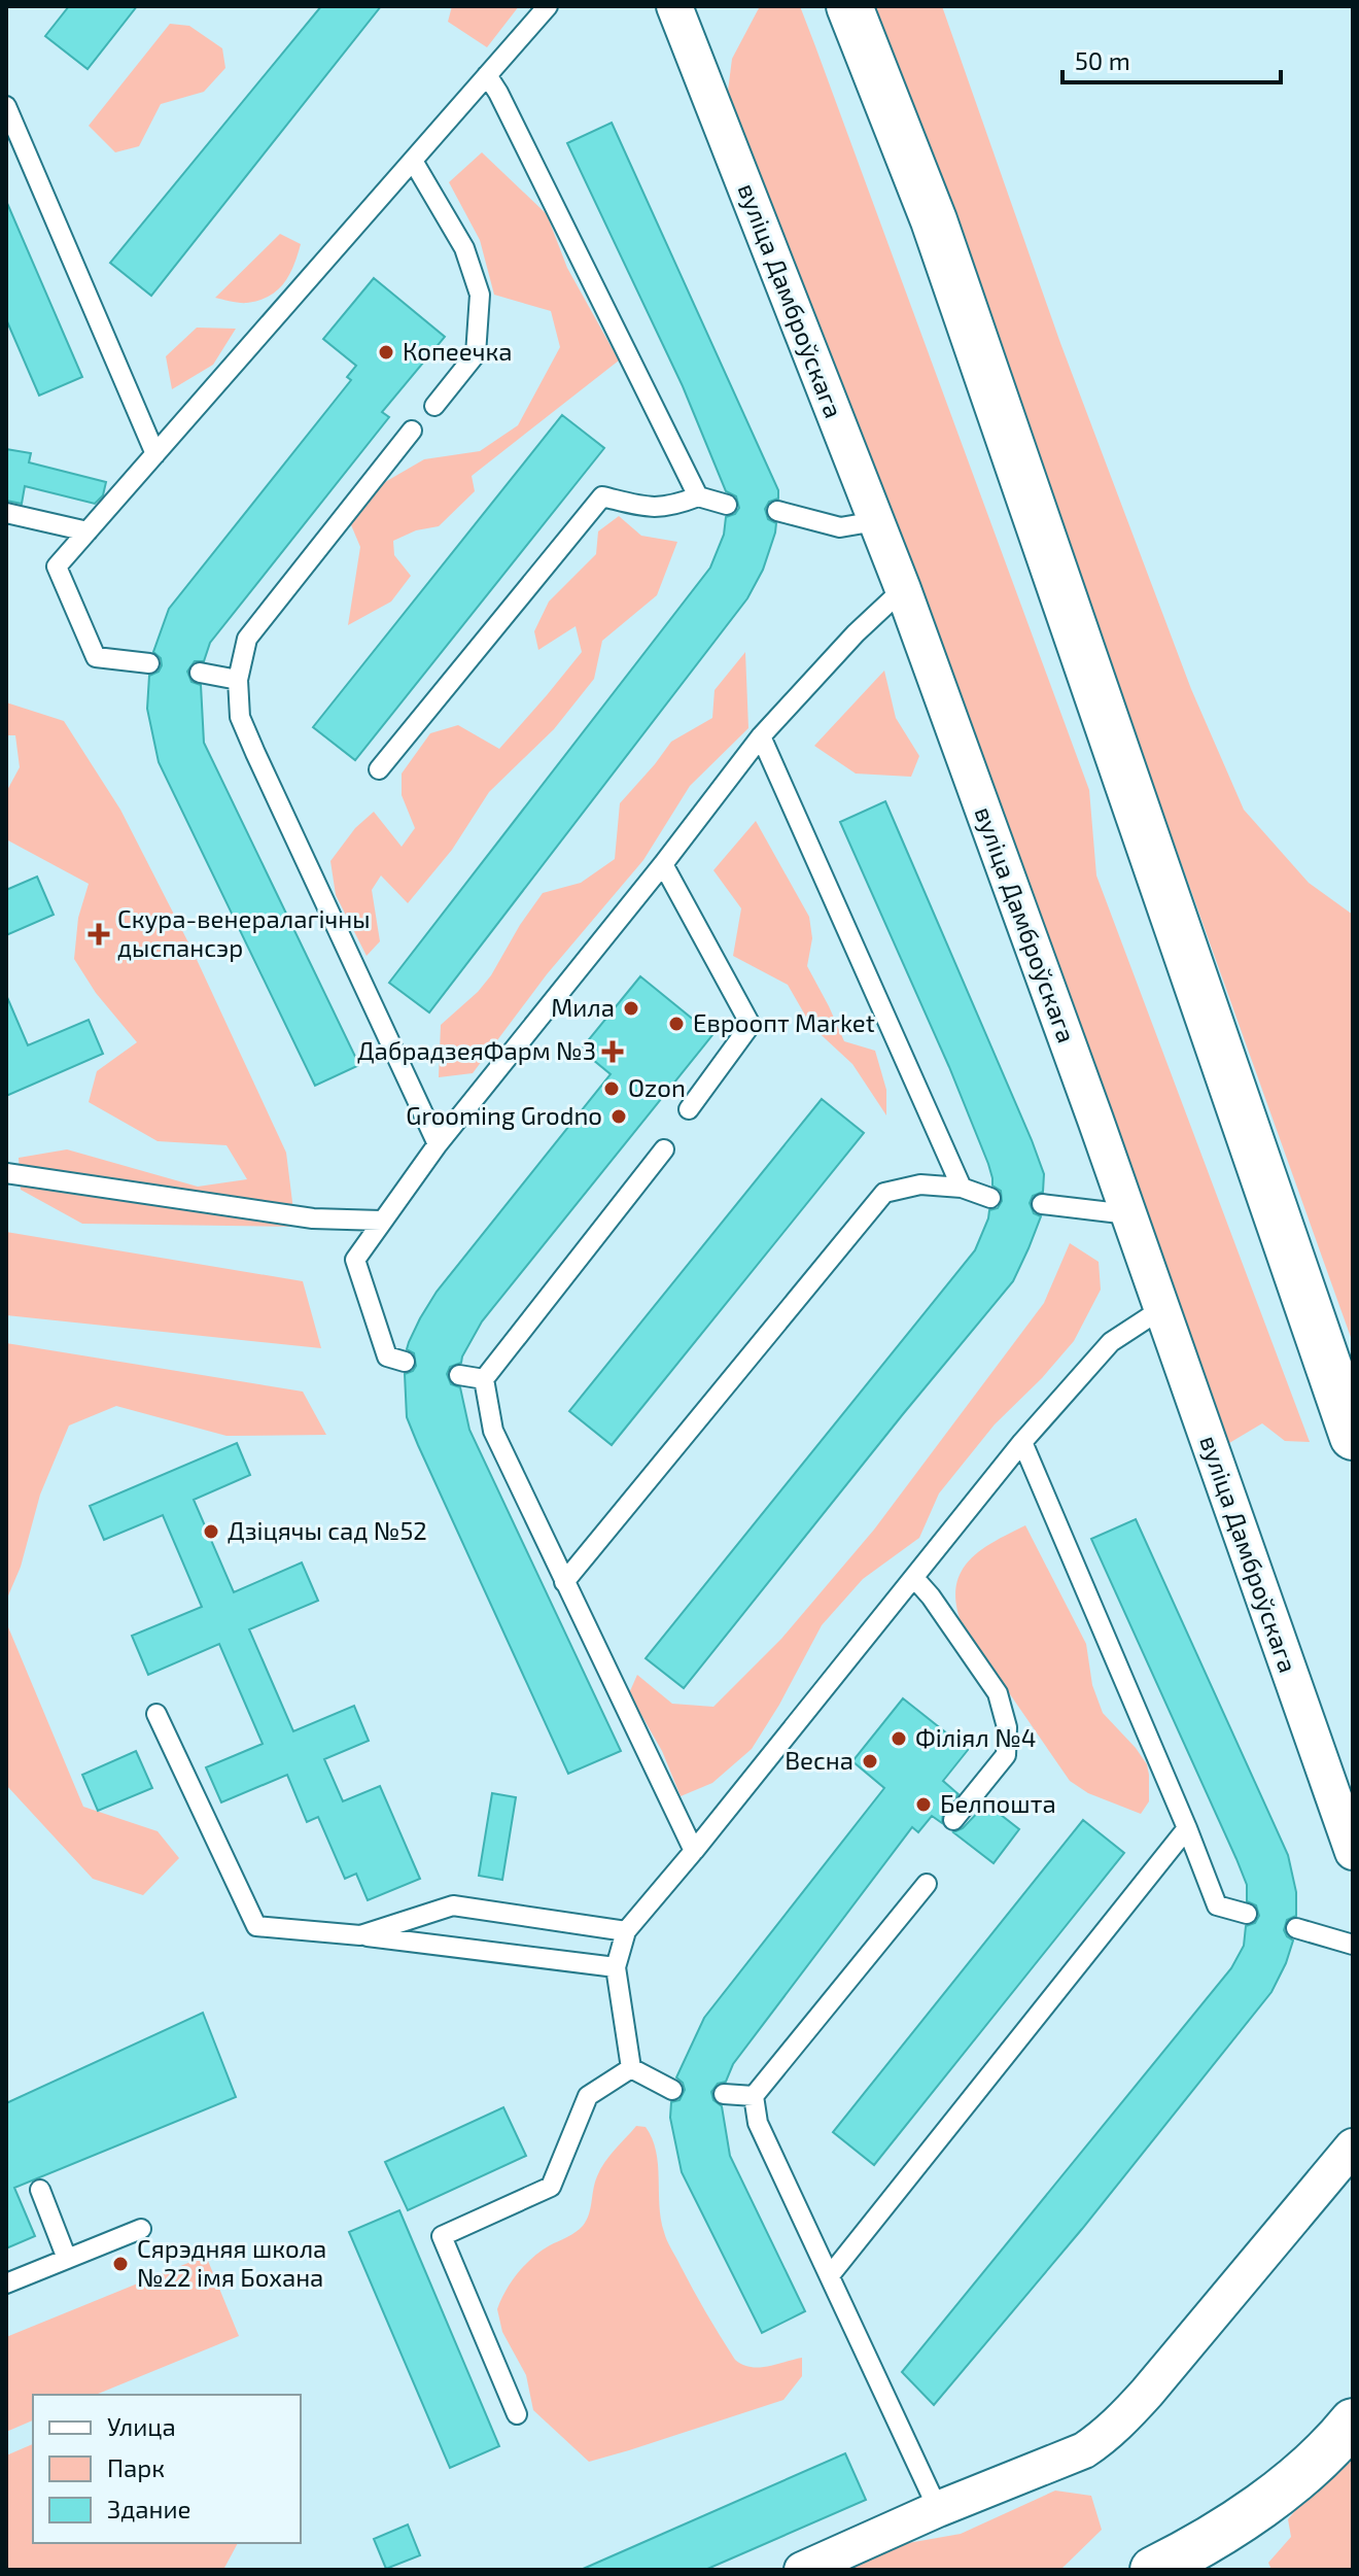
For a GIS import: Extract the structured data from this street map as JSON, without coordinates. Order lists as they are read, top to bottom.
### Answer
{
  "streets": {
    "street": ["вуліца Дамброўскага"]
  },
  "places": {
    "other": [
      "Копеечка",
      "Мила",
      "Евроопт Market",
      "Ozon",
      "Grooming Grodno",
      "Дзіцячы сад №52",
      "Філіял №4",
      "Весна",
      "Белпошта",
      "Сярэдняя школа №22 імя Бохана"
    ],
    "health": ["Скура-венералагічны дыспансэр", "ДабрадзеяФарм №3"]
  },
  "legend": ["Улица", "Парк", "Здание"],
  "scale_bar": "50 m"
}
